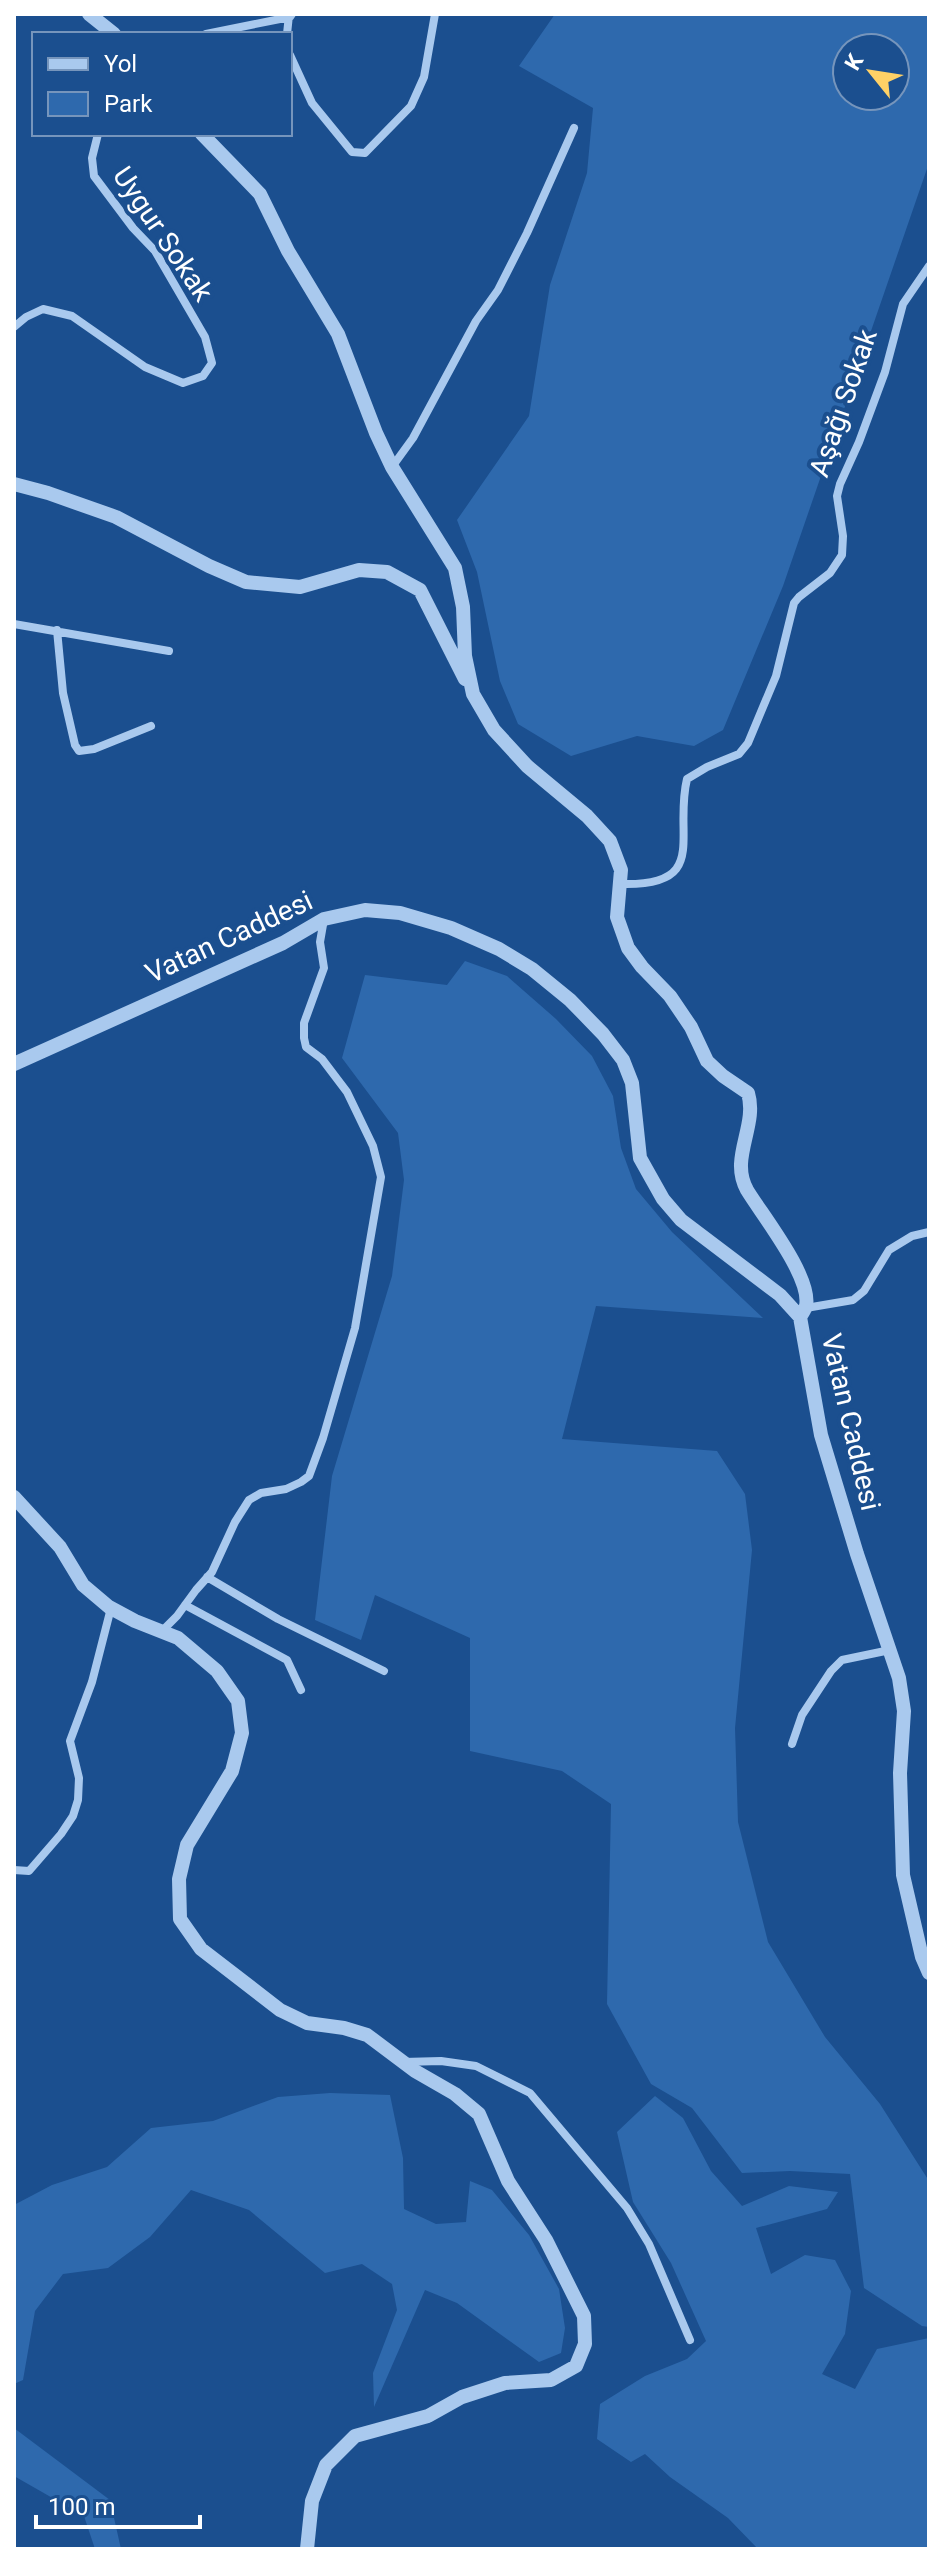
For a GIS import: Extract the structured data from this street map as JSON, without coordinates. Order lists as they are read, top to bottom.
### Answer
{
  "streets": {
    "street": ["Uygur Sokak", "Aşağı Sokak", "Vatan Caddesi"]
  },
  "legend": ["Yol", "Park"],
  "scale_bar": "100 m",
  "north": "top left"
}
